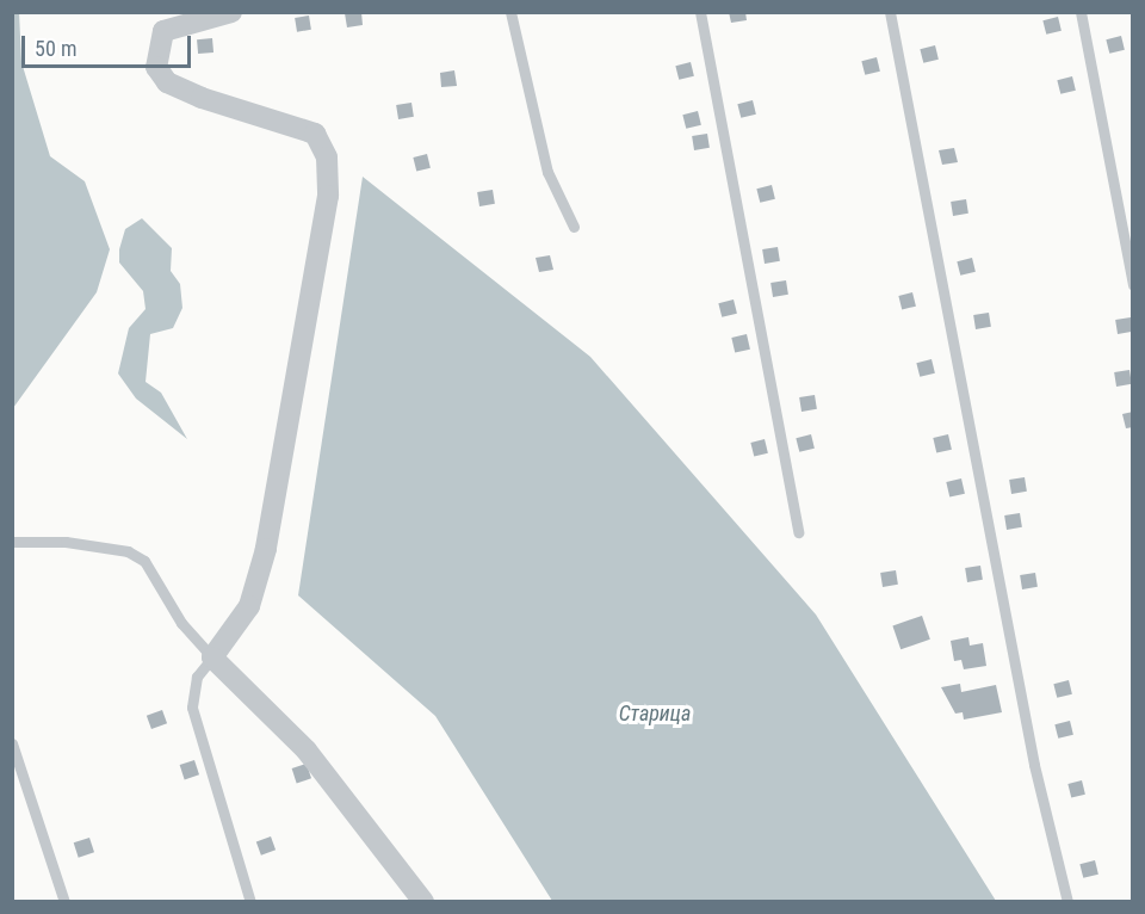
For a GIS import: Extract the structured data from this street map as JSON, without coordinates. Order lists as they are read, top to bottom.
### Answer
{
  "water": ["Старица"],
  "scale_bar": "50 m"
}
